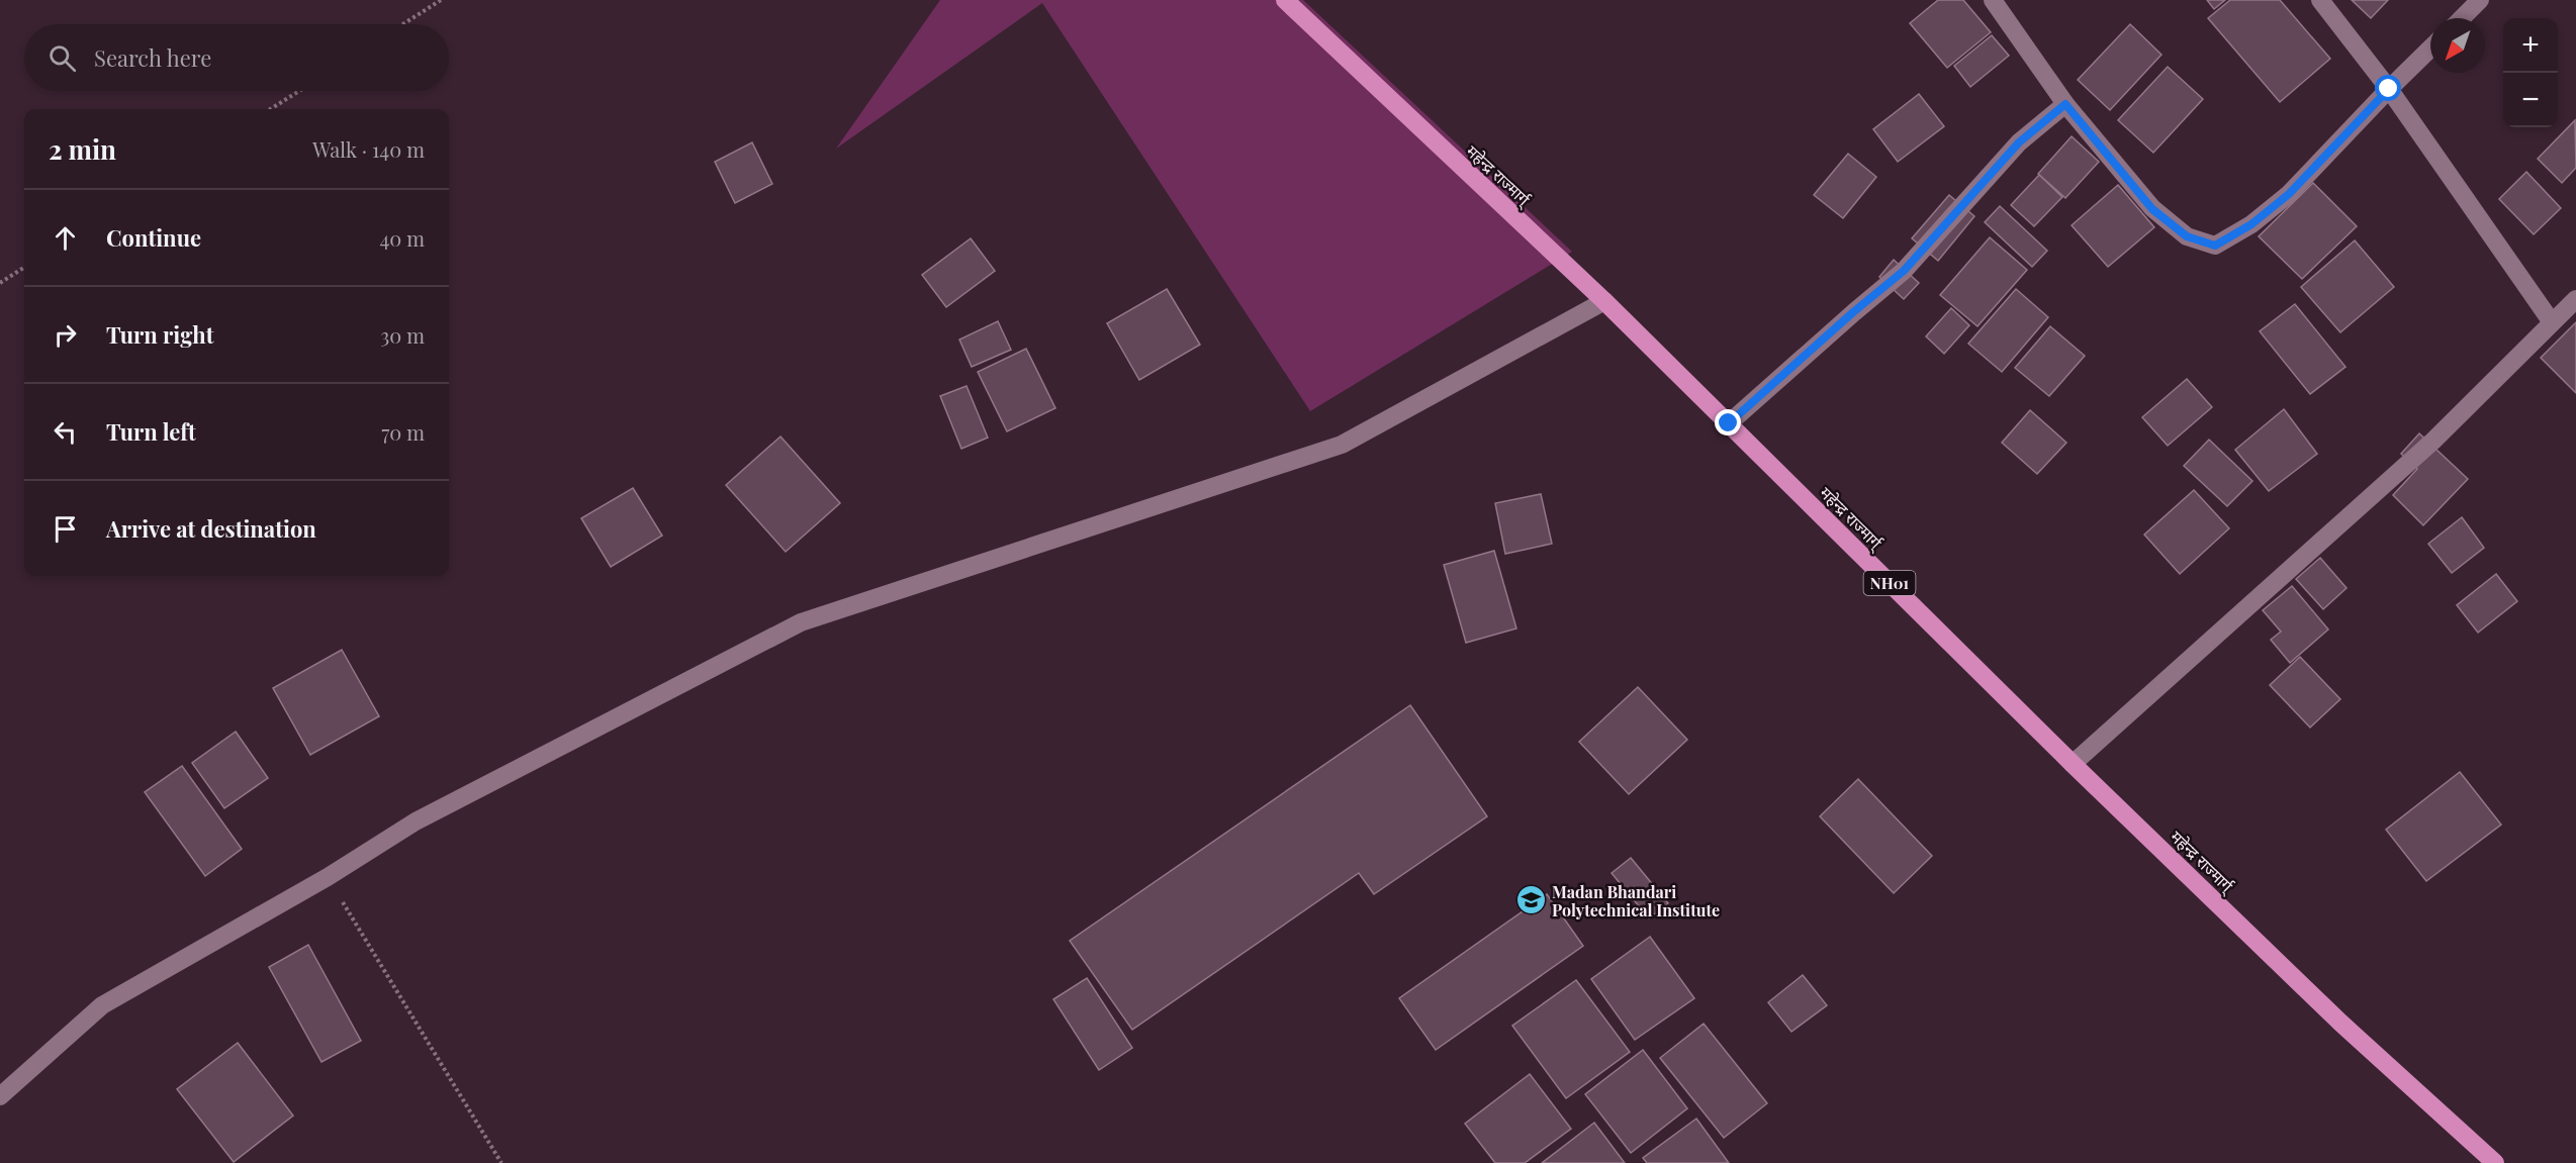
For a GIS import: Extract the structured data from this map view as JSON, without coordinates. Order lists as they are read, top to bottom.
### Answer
{
  "streets": {
    "highway": ["महेन्द्र राज्मार्ग्", "NH01"]
  },
  "places": {
    "school or university": ["Madan Bhandari Polytechnical Institute"]
  },
  "north": "bottom left",
  "page": {
    "map_buttons": ["+", "−"],
    "search": "Search here",
    "heading": ["2 min", "Walk · 140 m"],
    "list": [
      ["Continue", "40 m"],
      ["Turn right", "30 m"],
      ["Turn left", "70 m"],
      "Arrive at destination"
    ]
  }
}
